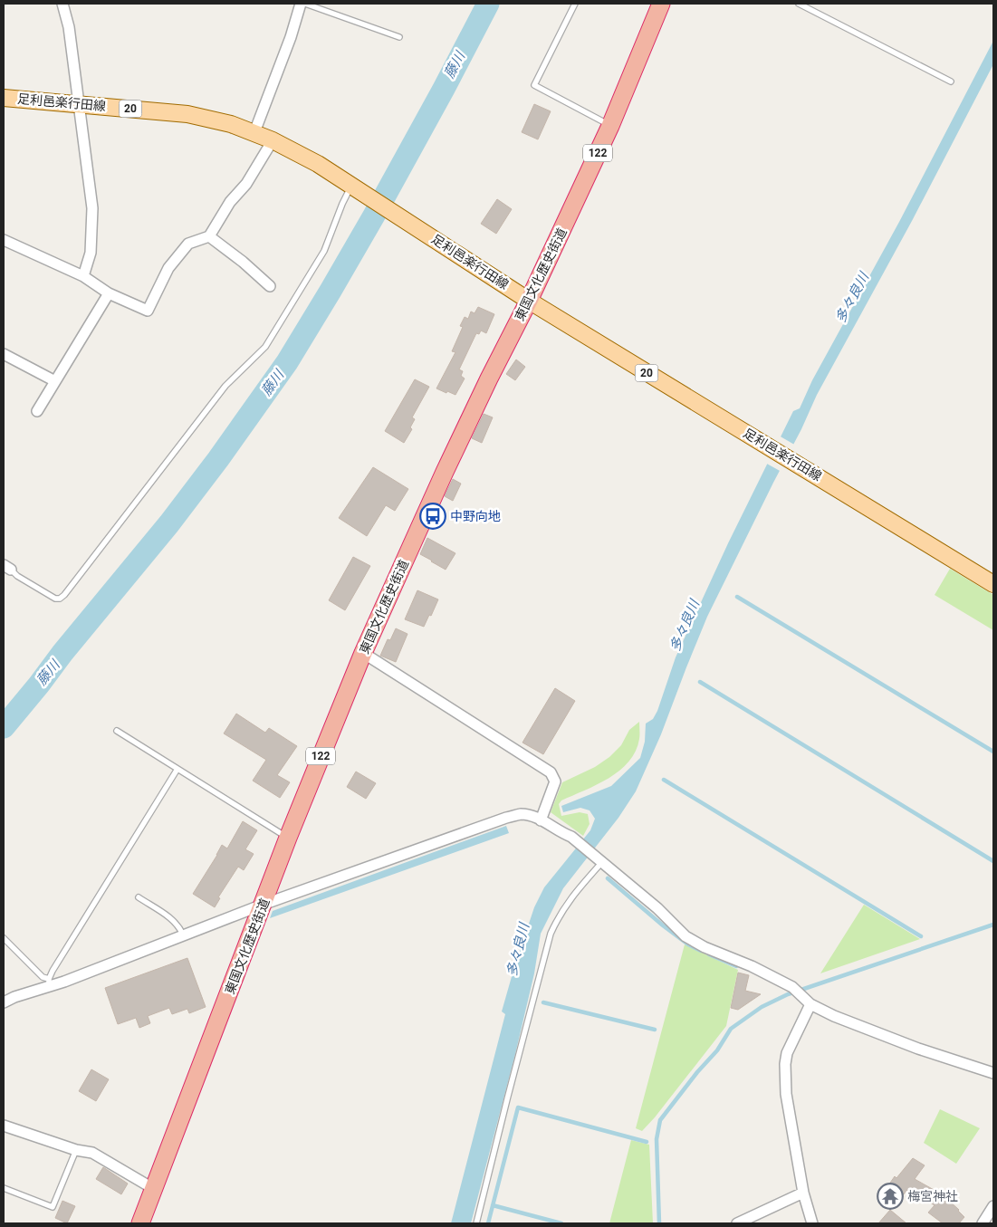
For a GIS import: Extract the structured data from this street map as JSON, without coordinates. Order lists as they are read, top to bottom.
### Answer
{
  "streets": {
    "highway": ["122", "東国文化歴史街道"],
    "main road": ["足利邑楽行田線", "20"]
  },
  "crossings": [
    ["足利邑楽行田線", "東国文化歴史街道"]
  ],
  "water": ["藤川", "多々良川"],
  "places": {
    "bus stop": ["中野向地"],
    "temple": ["梅宮神社"]
  }
}
